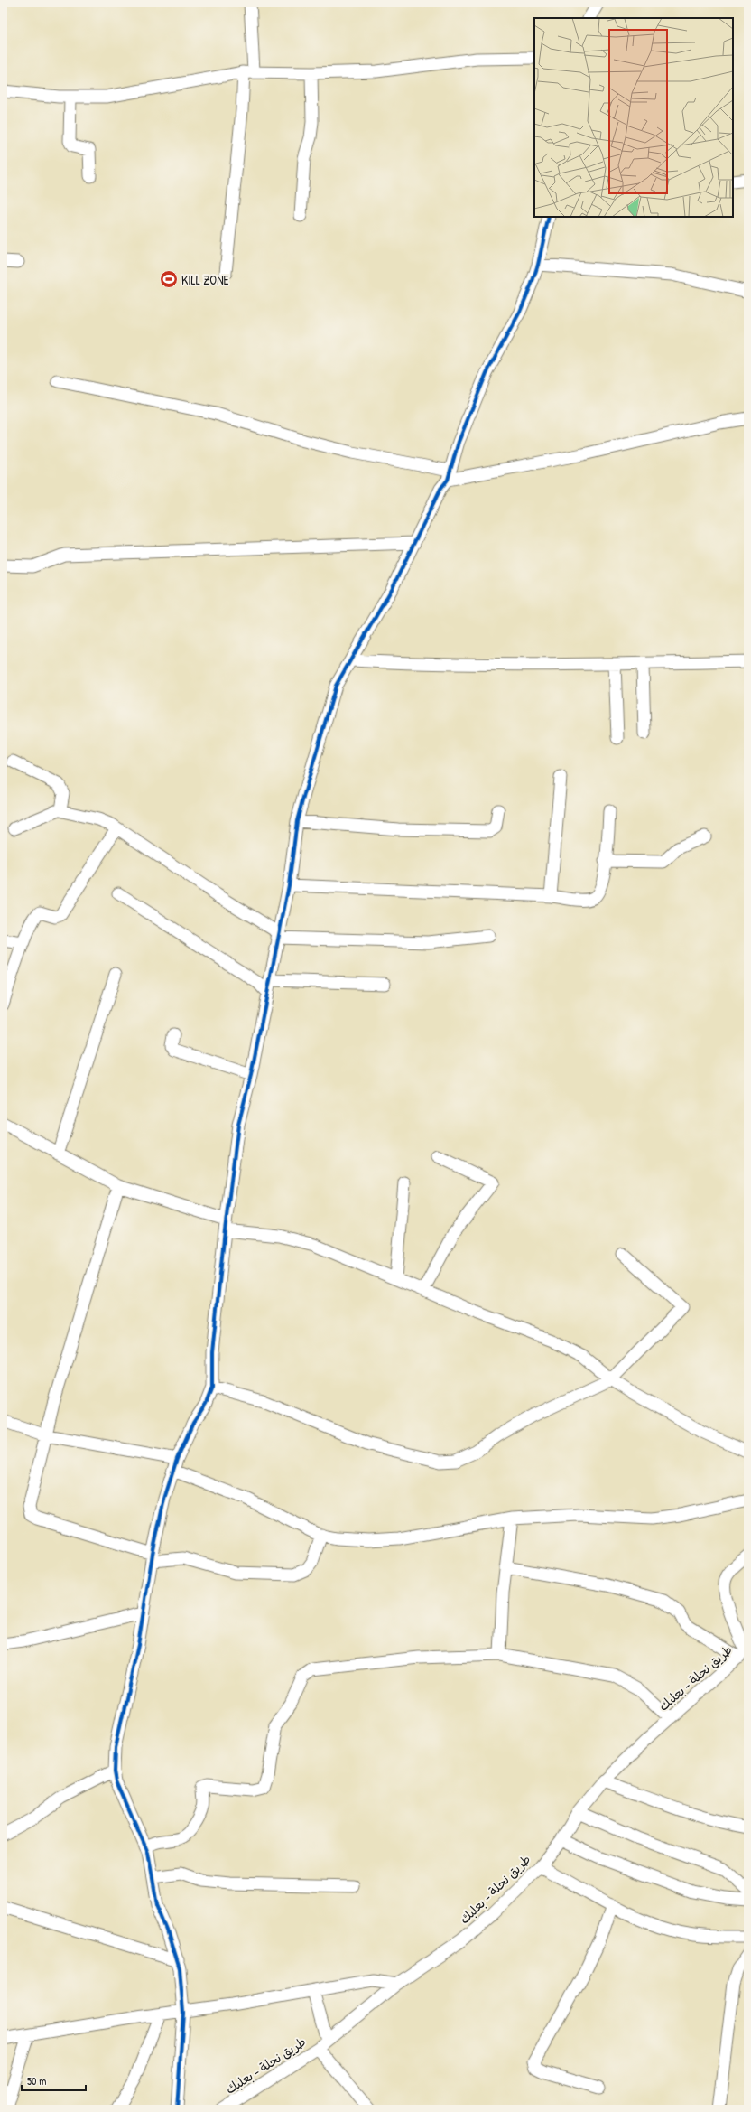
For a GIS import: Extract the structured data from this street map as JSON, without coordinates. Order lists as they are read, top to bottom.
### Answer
{
  "streets": {
    "street": ["طريق نحلة - بعلبك"]
  },
  "places": {
    "sports": ["KILL ZONE"]
  },
  "scale_bar": "50 m"
}
